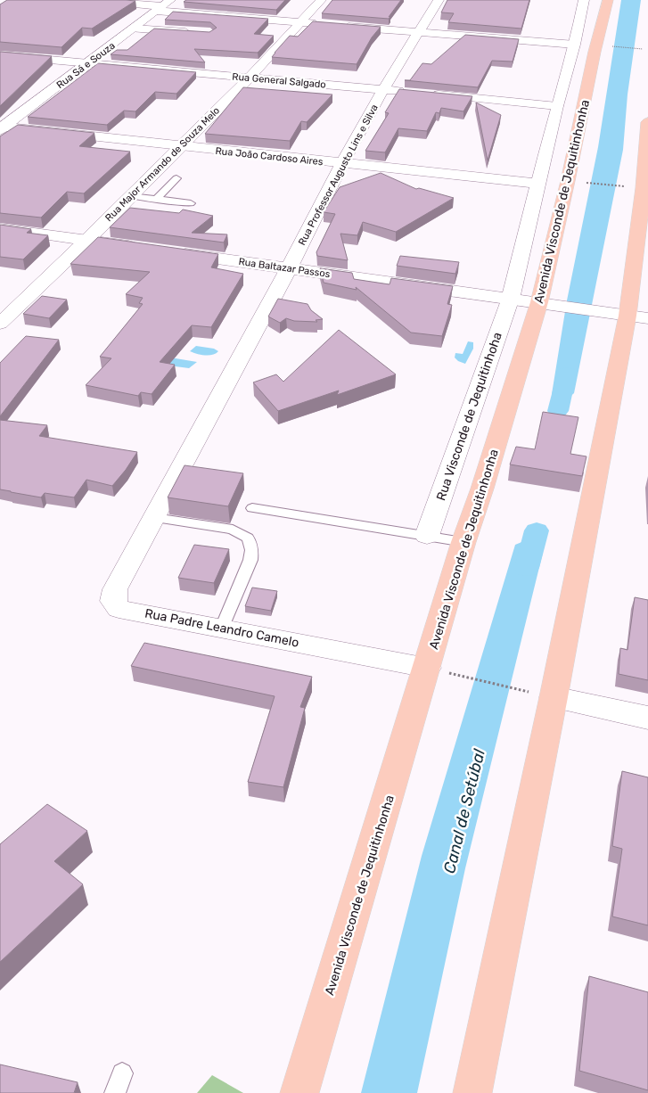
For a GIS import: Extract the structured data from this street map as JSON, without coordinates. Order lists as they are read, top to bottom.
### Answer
{
  "streets": {
    "main road": ["Avenida Visconde de Jequitinhonha"],
    "street": [
      "Rua Sá e Souza",
      "Rua General Salgado",
      "Rua João Cardoso Aires",
      "Rua Major Armando de Souza Melo",
      "Rua Professor Augusto Lins e Silva",
      "Rua Baltazar Passos",
      "Rua Visconde de Jequitinhoha",
      "Rua Padre Leandro Camelo"
    ]
  },
  "crossings": [
    ["Rua Sá e Souza", "Rua General Salgado"],
    ["Rua Sá e Souza", "Rua João Cardoso Aires"],
    ["Rua General Salgado", "Rua Major Armando de Souza Melo"],
    ["Rua General Salgado", "Rua Professor Augusto Lins e Silva"],
    ["Rua João Cardoso Aires", "Rua Major Armando de Souza Melo"],
    ["Rua João Cardoso Aires", "Rua Professor Augusto Lins e Silva"],
    ["Rua João Cardoso Aires", "Avenida Visconde de Jequitinhonha"],
    ["Rua Professor Augusto Lins e Silva", "Rua Baltazar Passos"],
    ["Rua Professor Augusto Lins e Silva", "Rua Padre Leandro Camelo"],
    ["Avenida Visconde de Jequitinhonha", "Rua Baltazar Passos"],
    ["Avenida Visconde de Jequitinhonha", "Rua Visconde de Jequitinhoha"],
    ["Avenida Visconde de Jequitinhonha", "Rua Padre Leandro Camelo"],
    ["Rua Baltazar Passos", "Rua Visconde de Jequitinhoha"]
  ],
  "water": ["Canal de Setúbal"]
}
